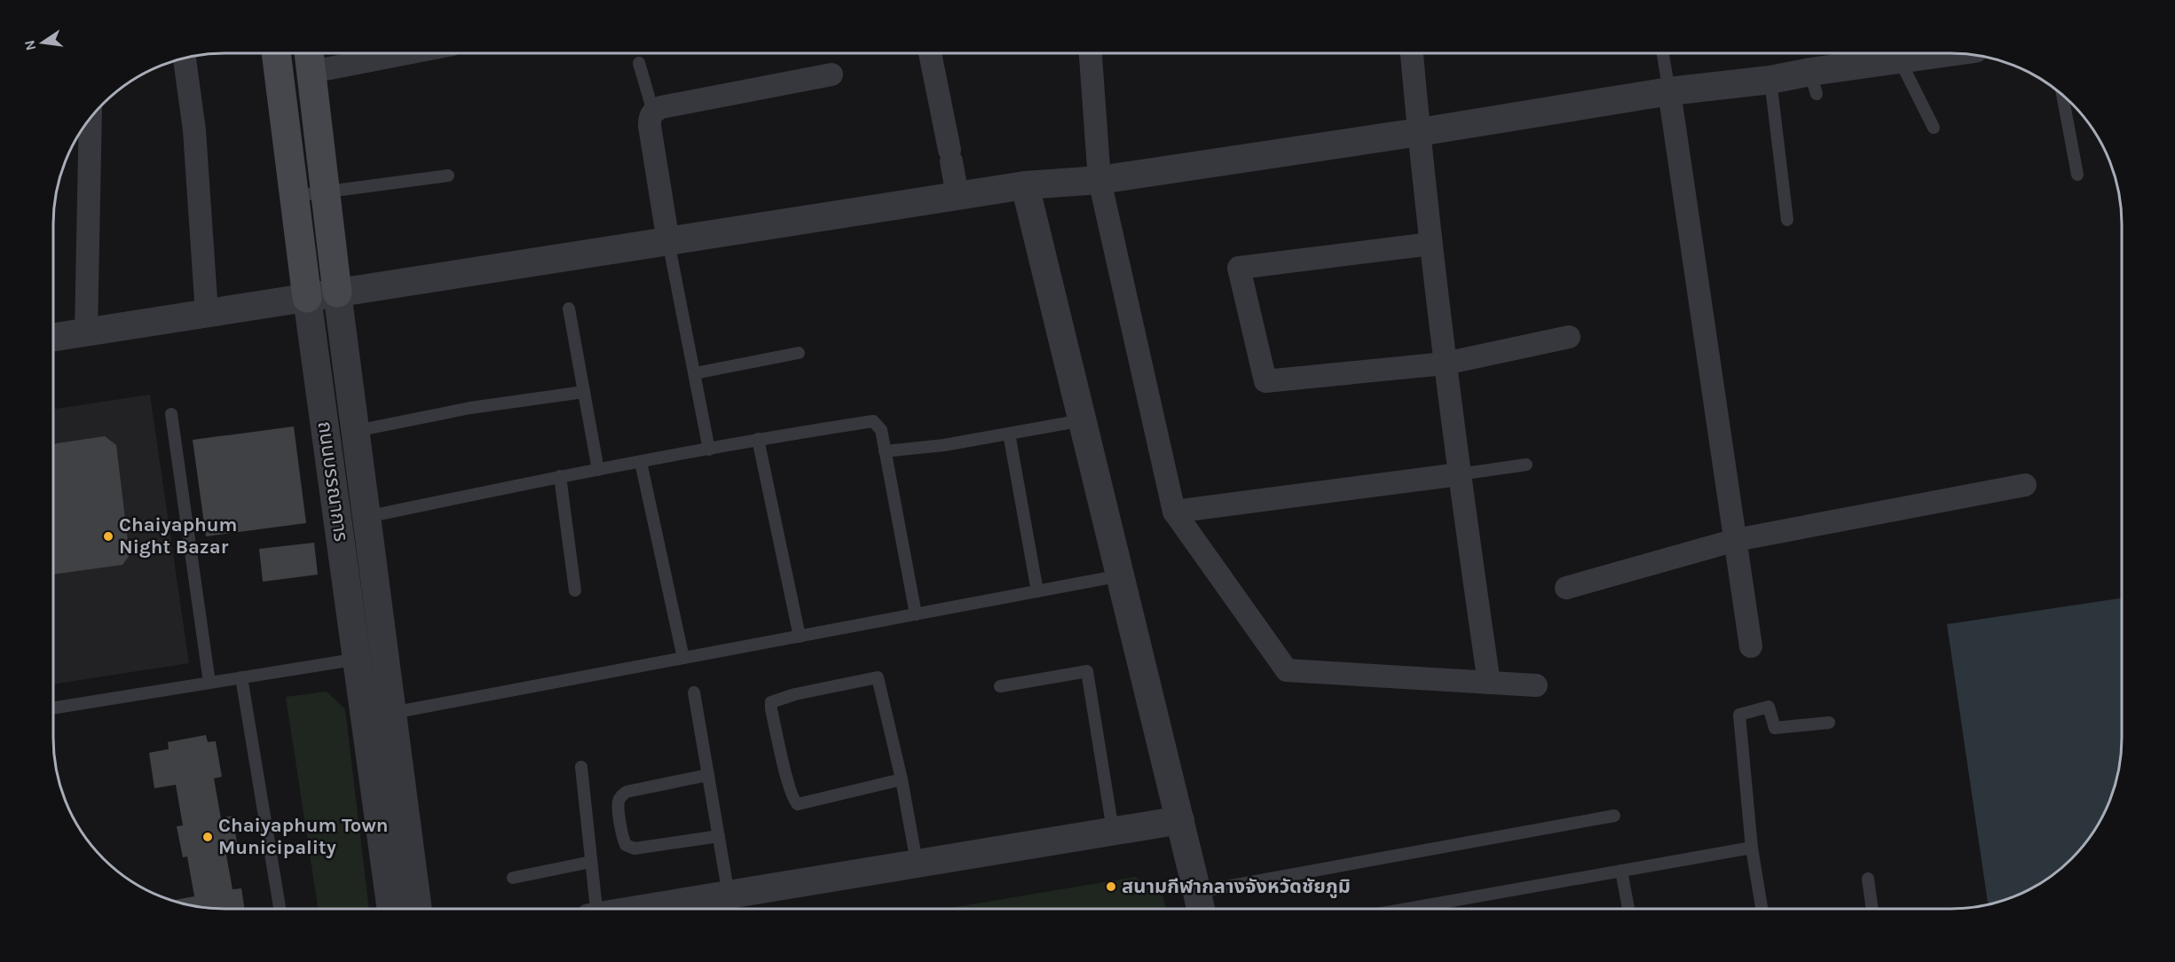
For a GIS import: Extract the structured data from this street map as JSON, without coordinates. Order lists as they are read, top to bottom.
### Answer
{
  "streets": {
    "main road": ["ถนนบรรณาการ"]
  },
  "places": ["Chaiyaphum Night Bazar", "Chaiyaphum Town Municipality", "สนามกีฬากลางจังหวัดชัยภูมิ"],
  "north": "left"
}
